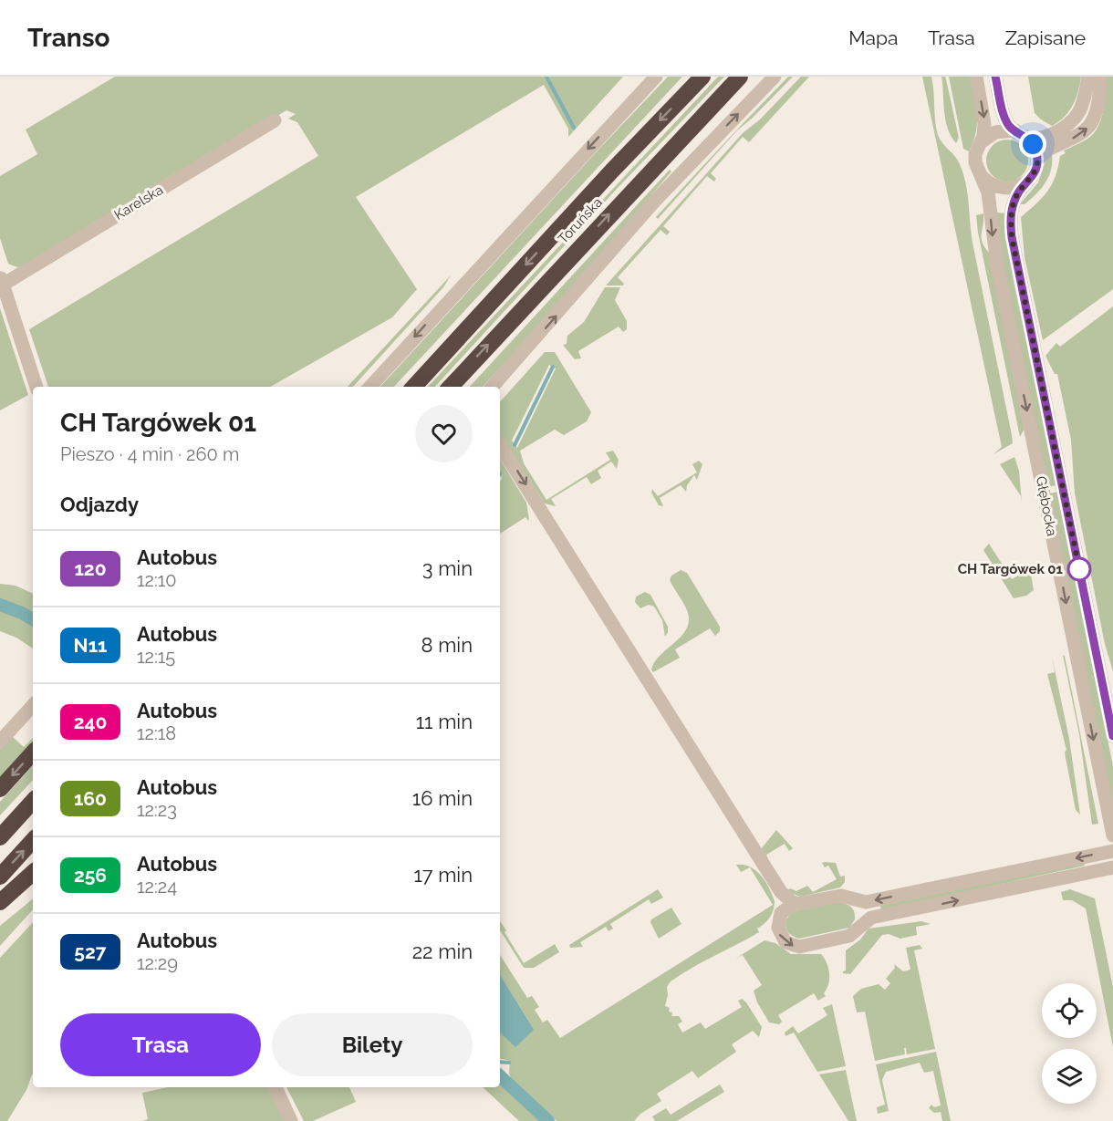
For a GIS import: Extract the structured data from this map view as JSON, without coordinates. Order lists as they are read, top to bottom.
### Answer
{
  "streets": {
    "highway": ["Toruńska"],
    "street": ["Karelska", "Głębocka"]
  },
  "places": ["CH Targówek 01"],
  "lines": ["bus line 120"],
  "page": {
    "header": "Transo",
    "nav": ["Mapa", "Trasa", "Zapisane"],
    "heading": [
      ["CH Targówek 01", "Pieszo · 4 min · 260 m"],
      "Odjazdy"
    ],
    "list": [
      {
        "mark": "120",
        "name": "Autobus",
        "note": "12:10",
        "value": "3 min"
      },
      {
        "mark": "N11",
        "name": "Autobus",
        "note": "12:15",
        "value": "8 min"
      },
      {
        "mark": "240",
        "name": "Autobus",
        "note": "12:18",
        "value": "11 min"
      },
      {
        "mark": "160",
        "name": "Autobus",
        "note": "12:23",
        "value": "16 min"
      },
      {
        "mark": "256",
        "name": "Autobus",
        "note": "12:24",
        "value": "17 min"
      },
      {
        "mark": "527",
        "name": "Autobus",
        "note": "12:29",
        "value": "22 min"
      }
    ],
    "buttons": ["Trasa", "Bilety"]
  }
}
